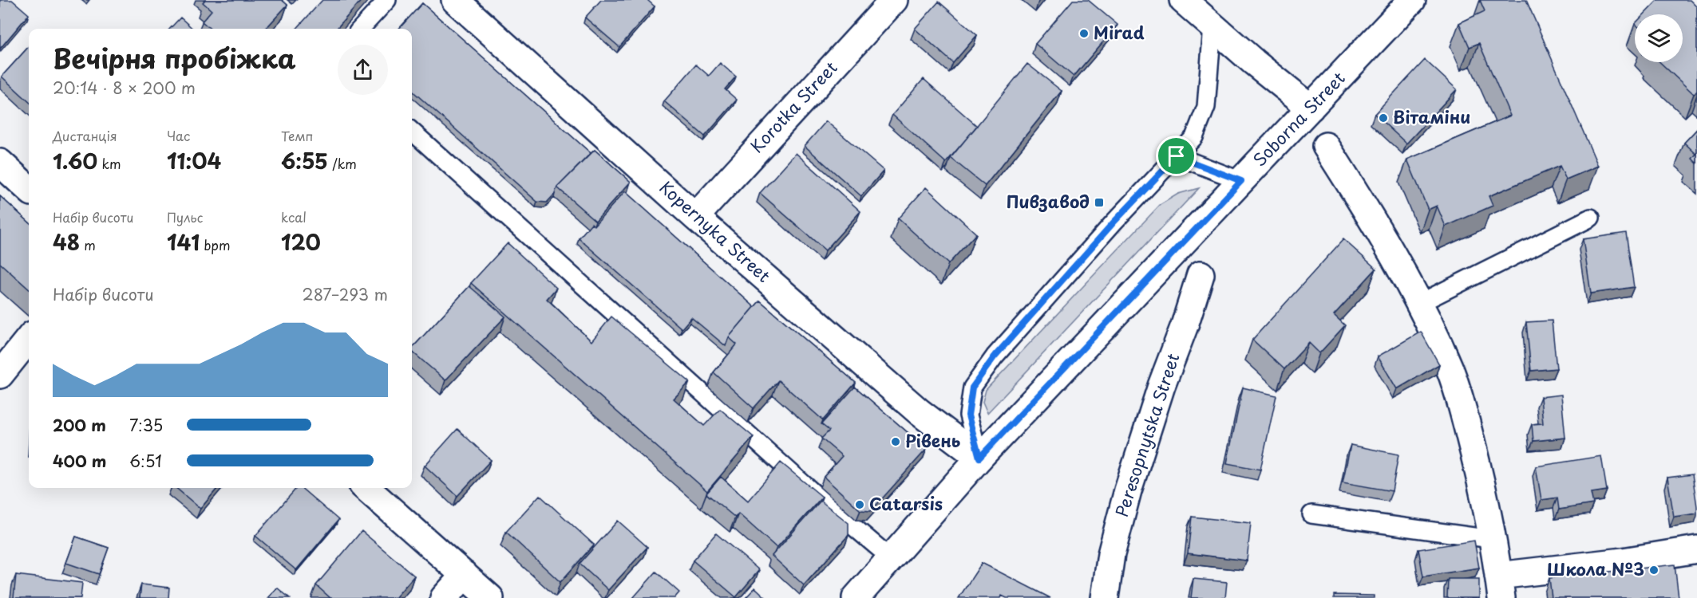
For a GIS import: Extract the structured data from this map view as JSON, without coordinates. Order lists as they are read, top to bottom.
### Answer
{
  "streets": {
    "street": [
      "Korotka Street",
      "Soborna Street",
      "Kopernyka Street",
      "Peresopnytska Street"
    ]
  },
  "crossings": [
    ["Korotka Street", "Kopernyka Street"],
    ["Soborna Street", "Kopernyka Street"]
  ],
  "places": {
    "other": [
      "Mirad",
      "Вітаміни",
      "Рівень",
      "Catarsis",
      "Школа №3"
    ],
    "transit": ["Пивзавод"]
  },
  "page": {
    "heading": ["Вечірня пробіжка", "20:14 · 8 × 200 m"],
    "stats": [
      ["Дистанція", "1.60 km"],
      ["Час", "11:04"],
      ["Темп", "6:55 /km"],
      ["Набір висоти", "48 m"],
      ["Пульс", "141 bpm"],
      ["kcal", "120"]
    ],
    "chart": ["Набір висоти", "287–293 m"],
    "list": [
      {
        "name": "200 m",
        "note": "7:35"
      },
      {
        "name": "400 m",
        "note": "6:51"
      }
    ]
  }
}
